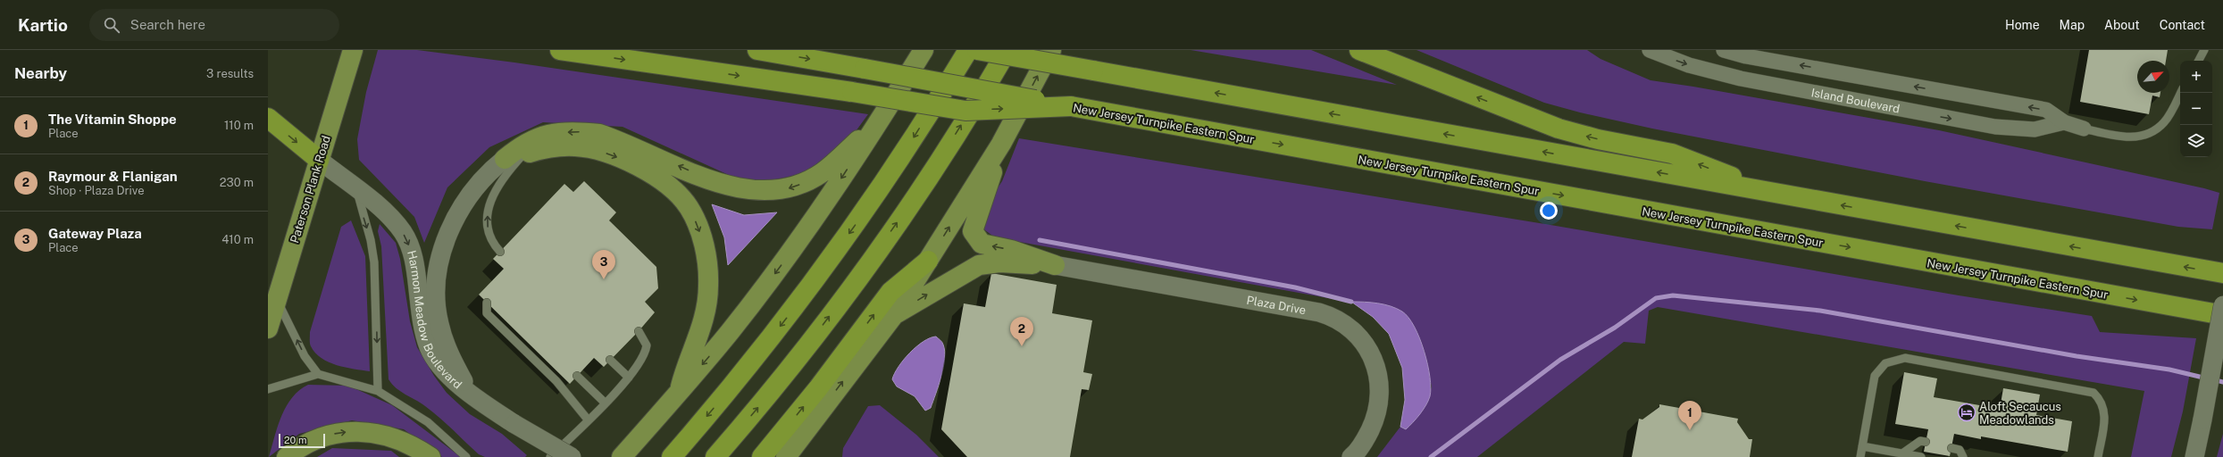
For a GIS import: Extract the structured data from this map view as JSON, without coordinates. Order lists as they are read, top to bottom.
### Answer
{
  "streets": {
    "highway": ["New Jersey Turnpike Eastern Spur"],
    "main road": ["Paterson Plank Road"],
    "street": ["Island Boulevard", "Plaza Drive", "Harmon Meadow Boulevard"]
  },
  "crossings": [
    ["Paterson Plank Road", "Harmon Meadow Boulevard"]
  ],
  "one_way": ["Harmon Meadow Boulevard"],
  "places": {
    "hotel": ["Aloft Secaucus Meadowlands"]
  },
  "scale_bar": "20 m",
  "north": "top right",
  "page": {
    "header": "Kartio",
    "search": "Search here",
    "nav": [
      "Home",
      "Map",
      "About",
      "Contact"
    ],
    "heading": ["Nearby", "3 results"],
    "map_buttons": ["+", "−"],
    "list": [
      {
        "mark": "1",
        "name": "The Vitamin Shoppe",
        "note": "Place",
        "value": "110 m"
      },
      {
        "mark": "2",
        "name": "Raymour & Flanigan",
        "note": "Shop · Plaza Drive",
        "value": "230 m"
      },
      {
        "mark": "3",
        "name": "Gateway Plaza",
        "note": "Place",
        "value": "410 m"
      }
    ],
    "pins": ["3", "2", "1"],
    "scale": "20 m"
  }
}
